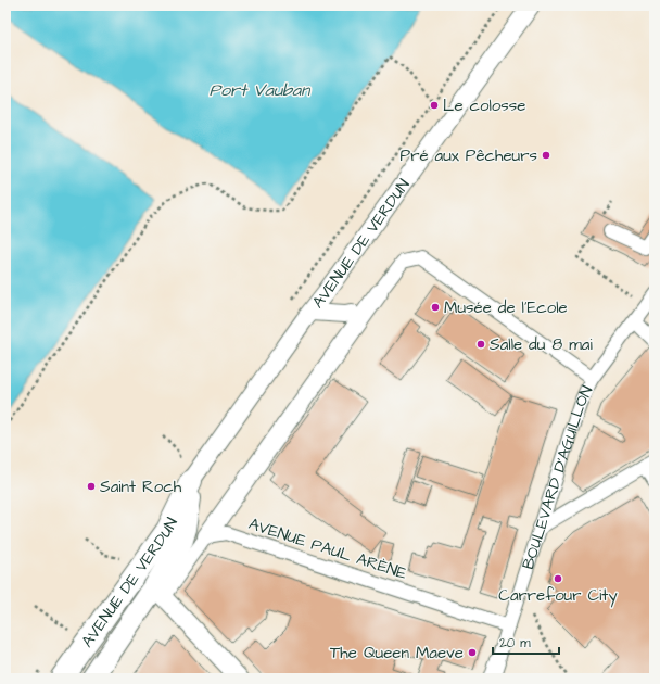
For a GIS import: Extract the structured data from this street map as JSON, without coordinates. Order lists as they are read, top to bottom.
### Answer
{
  "streets": {
    "street": ["AVENUE DE VERDUN", "BOULEVARD D'AGUILLON", "AVENUE PAUL ARÈNE"]
  },
  "crossings": [
    ["BOULEVARD D'AGUILLON", "AVENUE PAUL ARÈNE"]
  ],
  "water": ["Port Vauban"],
  "places": [
    "Le colosse",
    "Pré aux Pêcheurs",
    "Musée de l'Ecole",
    "Salle du 8 mai",
    "Saint Roch",
    "Carrefour City",
    "The Queen Maeve"
  ],
  "scale_bar": "20 m"
}
